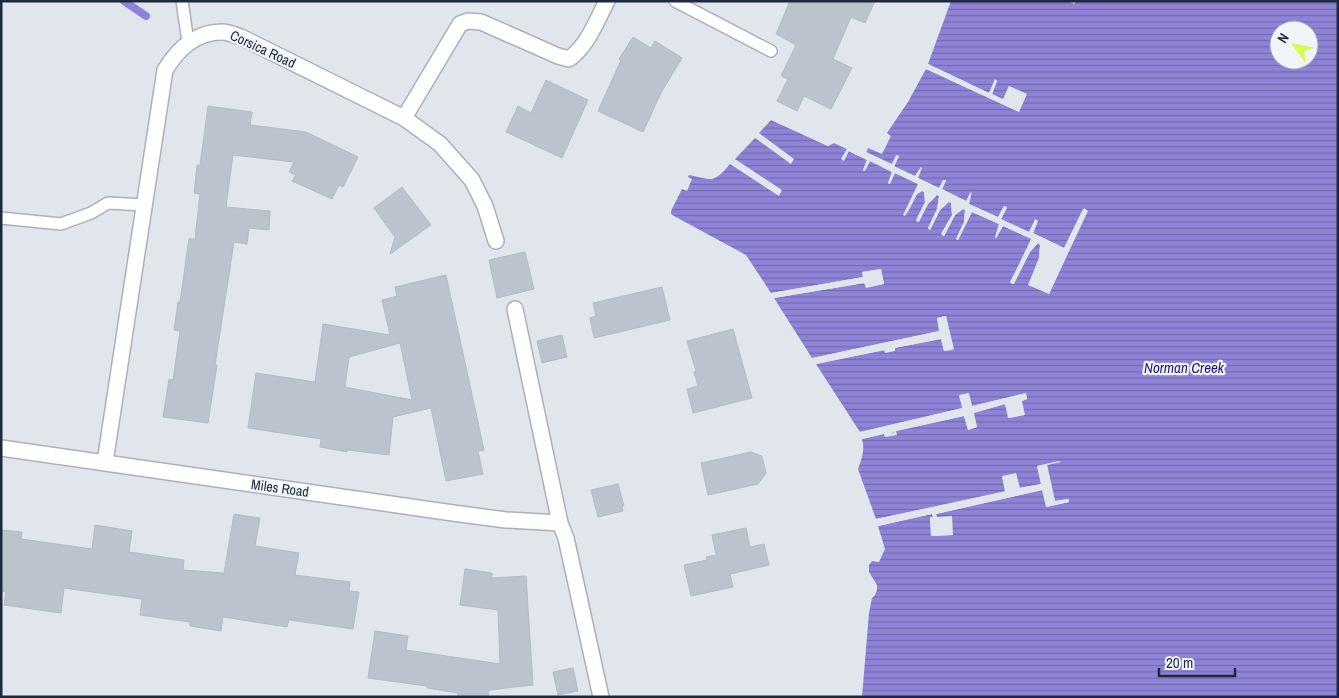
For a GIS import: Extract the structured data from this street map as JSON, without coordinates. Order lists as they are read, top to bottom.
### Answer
{
  "streets": {
    "street": ["Corsica Road", "Miles Road"]
  },
  "crossings": [
    ["Corsica Road", "Miles Road"]
  ],
  "water": ["Norman Creek"],
  "scale_bar": "20 m",
  "north": "top left"
}
